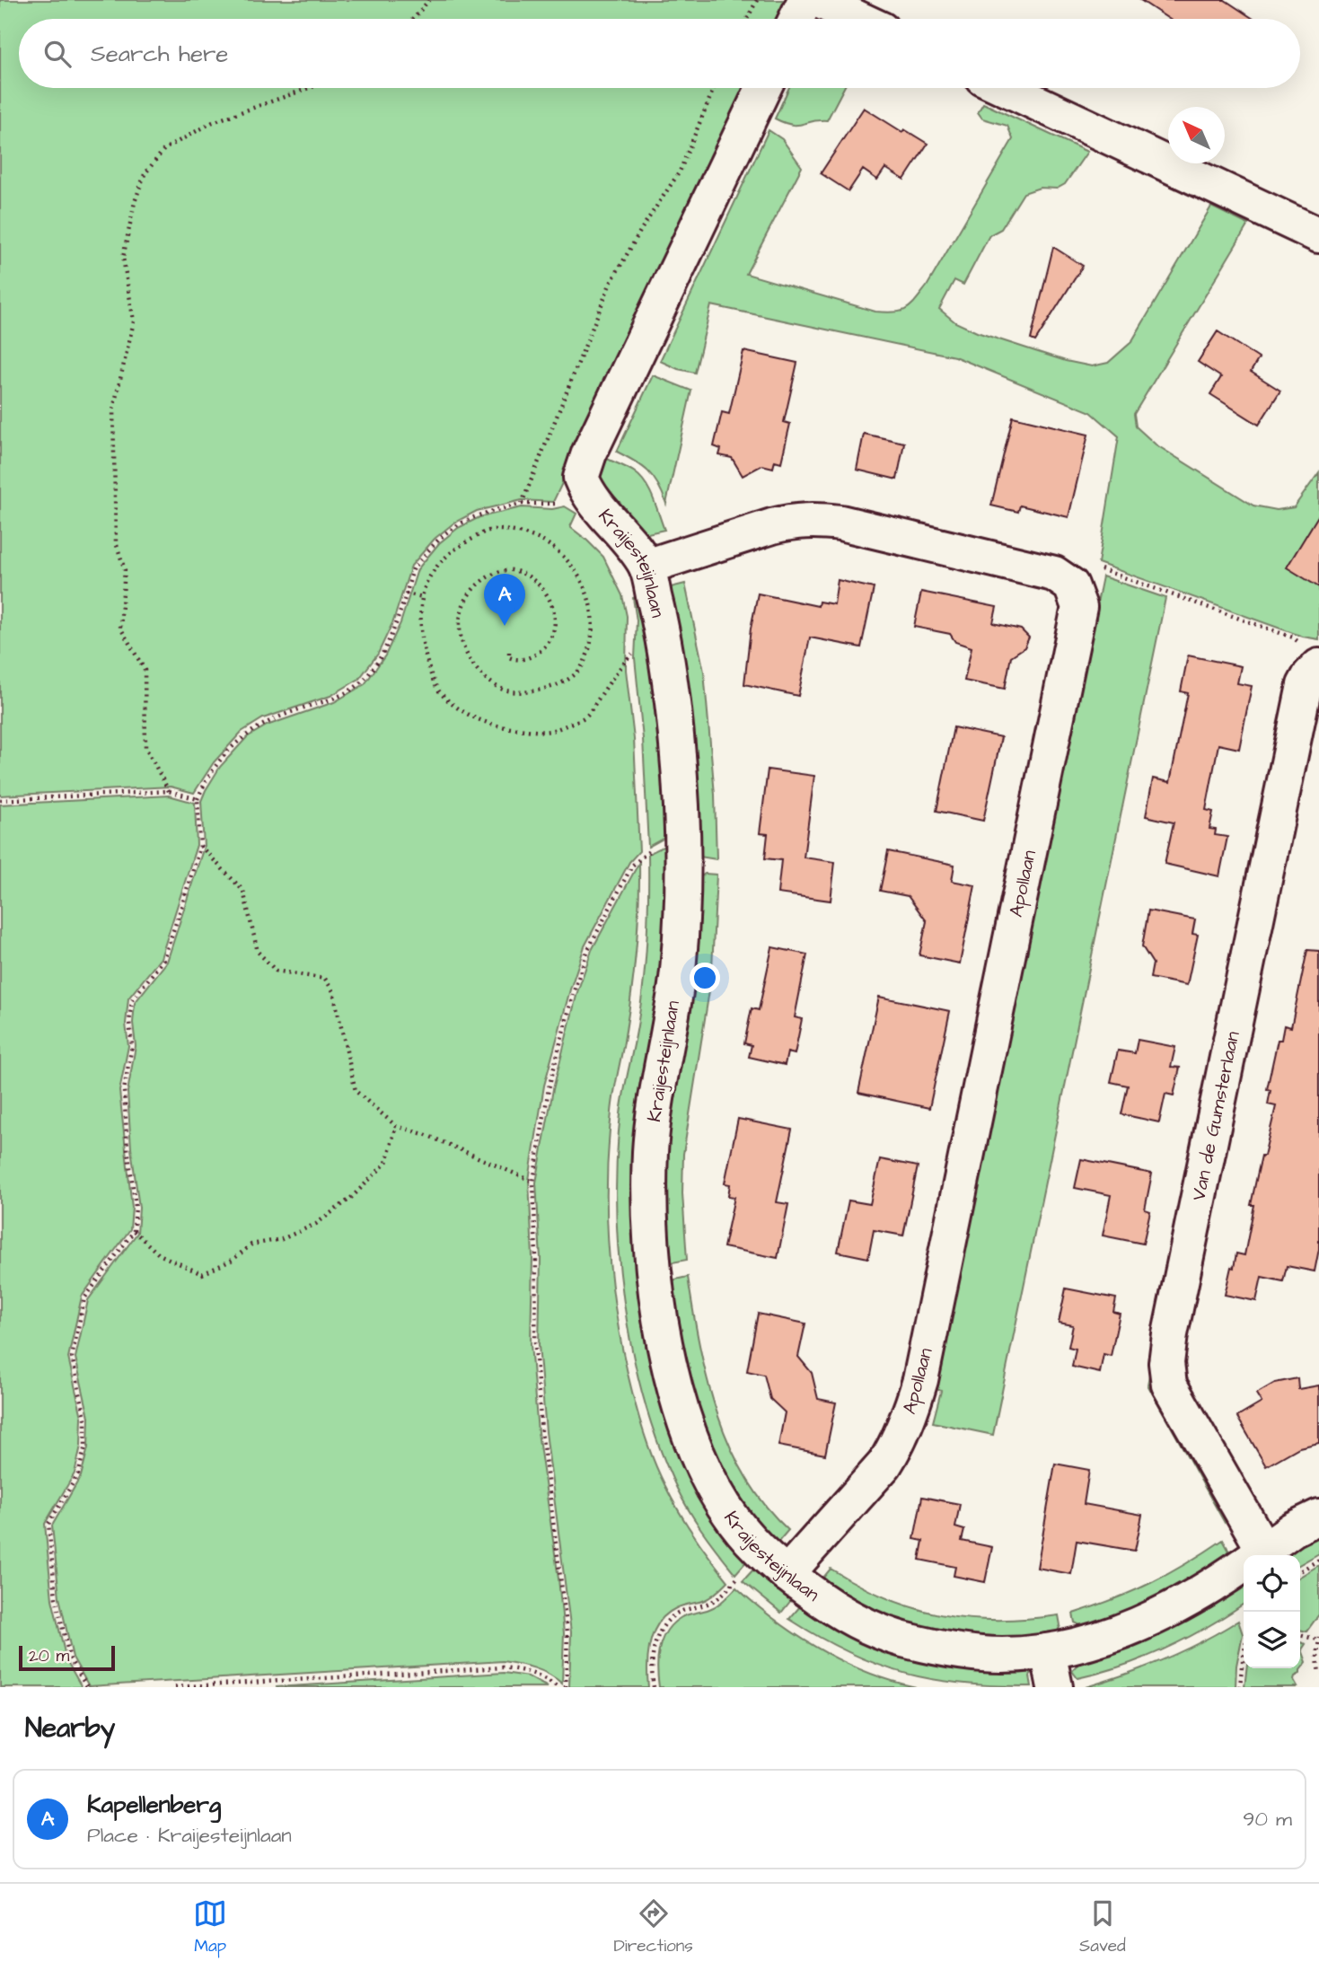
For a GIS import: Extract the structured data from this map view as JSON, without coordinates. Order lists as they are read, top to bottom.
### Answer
{
  "streets": {
    "street": ["Kraijesteijnlaan", "Apollaan", "Van de Gumsterlaan"]
  },
  "crossings": [
    ["Kraijesteijnlaan", "Apollaan"]
  ],
  "scale_bar": "20 m",
  "north": "top left",
  "page": {
    "search": "Search here",
    "pins": "A",
    "scale": "20 m",
    "heading": "Nearby",
    "list": [
      {
        "mark": "A",
        "name": "Kapellenberg",
        "note": "Place · Kraijesteijnlaan",
        "value": "90 m"
      }
    ],
    "nav": ["Map", "Directions", "Saved"]
  }
}
